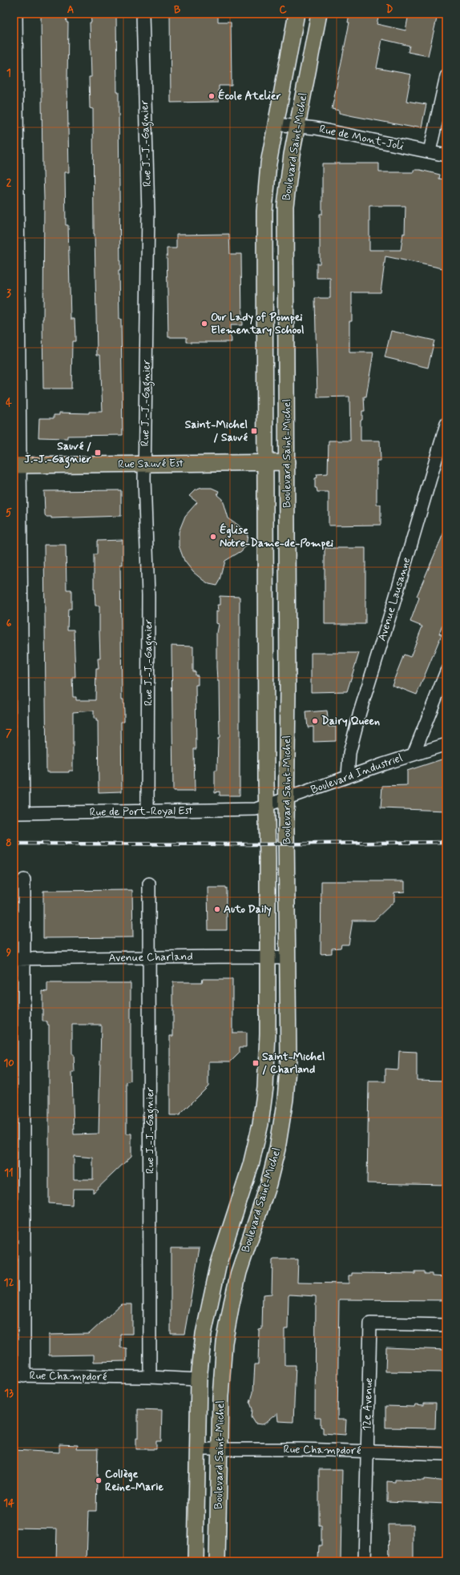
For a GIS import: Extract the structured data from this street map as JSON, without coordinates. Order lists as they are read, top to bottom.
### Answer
{
  "streets": {
    "main road": ["Boulevard Saint-Michel", "Rue Sauvé Est"],
    "street": [
      "Rue de Mont-Joli",
      "Rue J.-J.-Gagnier",
      "Avenue Lausanne",
      "Boulevard Industriel",
      "Rue de Port-Royal Est",
      "Avenue Charland",
      "Rue Champdoré",
      "12e Avenue"
    ]
  },
  "crossings": [
    ["Rue de Mont-Joli", "Boulevard Saint-Michel"],
    ["Rue J.-J.-Gagnier", "Rue Sauvé Est"],
    ["Rue J.-J.-Gagnier", "Rue de Port-Royal Est"],
    ["Rue J.-J.-Gagnier", "Avenue Charland"],
    ["Rue J.-J.-Gagnier", "Rue Champdoré"],
    ["Boulevard Saint-Michel", "Rue Sauvé Est"],
    ["Boulevard Saint-Michel", "Boulevard Industriel"],
    ["Boulevard Saint-Michel", "Rue de Port-Royal Est"],
    ["Boulevard Saint-Michel", "Avenue Charland"],
    ["Boulevard Saint-Michel", "Rue Champdoré"],
    ["Avenue Lausanne", "Boulevard Industriel"],
    ["Boulevard Industriel", "Rue de Port-Royal Est"],
    ["Rue Champdoré", "12e Avenue"]
  ],
  "places": {
    "other": [
      "École Atelier",
      "Our Lady of Pompei Elementary School",
      "Église Notre-Dame-de-Pompei",
      "Dairy Queen",
      "Auto Daily",
      "Collège Reine-Marie"
    ],
    "transit": ["Saint-Michel / Sauvé", "Sauvé / J.-J.-Gagnier", "Saint-Michel / Charland"]
  },
  "grid": {
    "columns": [
      "A",
      "B",
      "C",
      "D"
    ],
    "rows": [
      "1",
      "2",
      "3",
      "4",
      "5",
      "6",
      "7",
      "8",
      "9",
      "10",
      "11",
      "12",
      "13",
      "14"
    ]
  }
}
